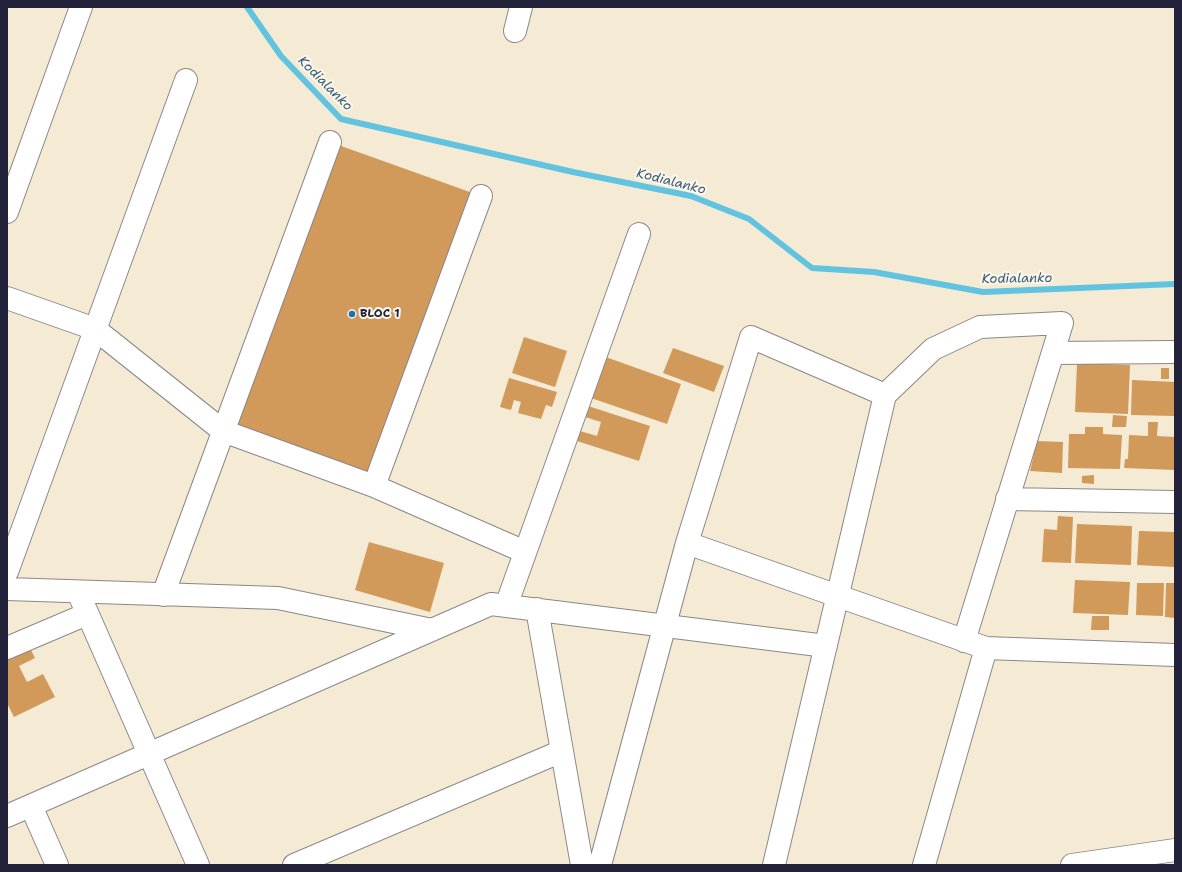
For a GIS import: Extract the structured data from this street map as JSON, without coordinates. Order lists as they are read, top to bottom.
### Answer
{
  "water": ["Kodialanko"],
  "places": ["BLOC 1"]
}
